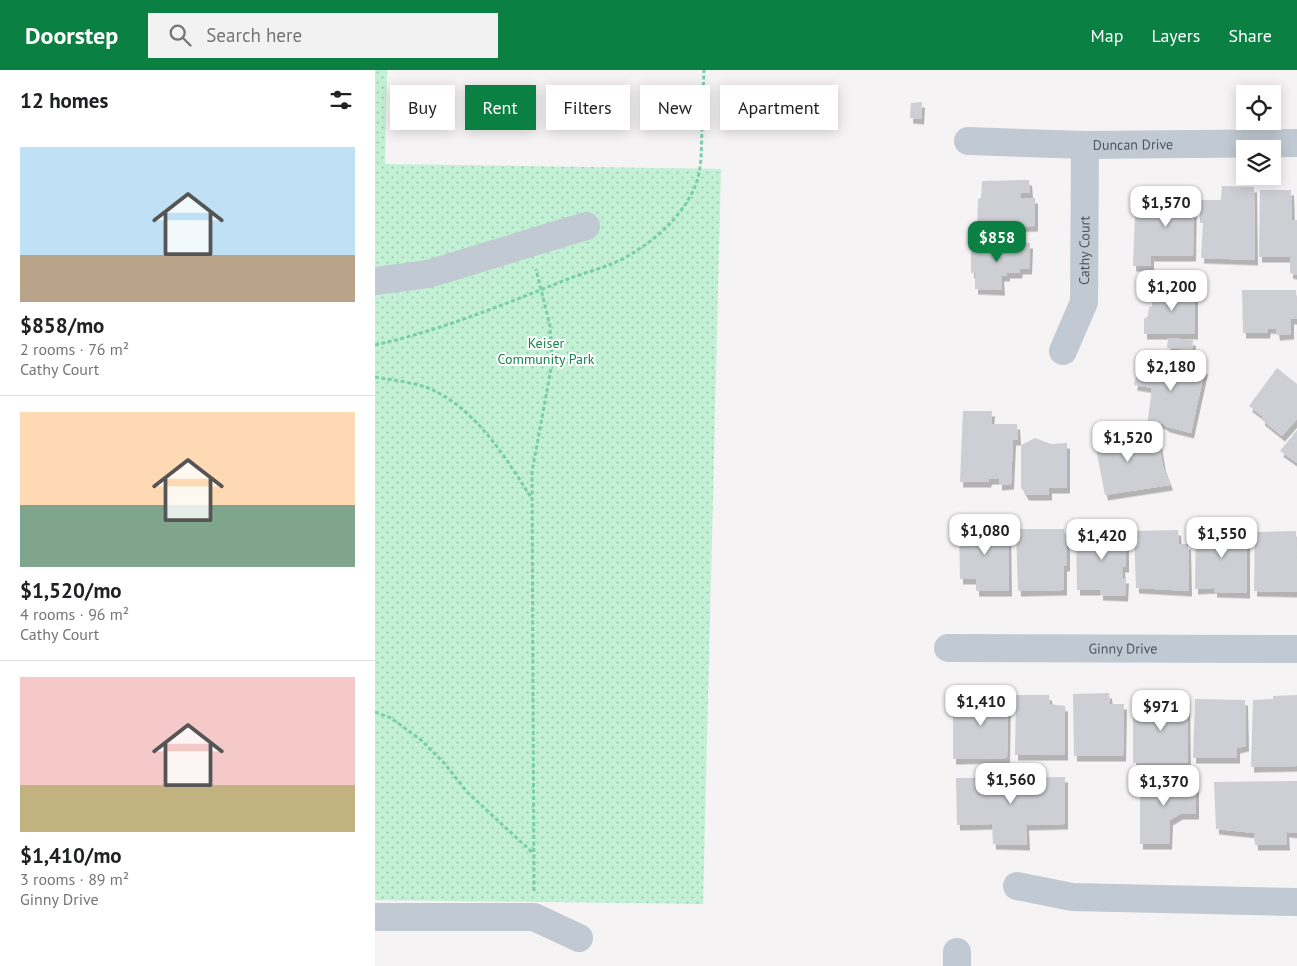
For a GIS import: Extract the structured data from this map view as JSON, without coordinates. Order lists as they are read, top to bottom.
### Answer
{
  "streets": {
    "street": ["Duncan Drive", "Cathy Court", "Ginny Drive"]
  },
  "crossings": [
    ["Duncan Drive", "Cathy Court"]
  ],
  "parks": ["Keiser Community Park"],
  "page": {
    "header": "Doorstep",
    "search": "Search here",
    "nav": ["Map", "Layers", "Share"],
    "heading": "12 homes",
    "chip": [
      "Buy",
      "Rent",
      "Filters",
      "New",
      "Apartment"
    ],
    "list": [
      {
        "name": "$858/mo",
        "note": "2 rooms · 76 m² · Cathy Court"
      },
      {
        "name": "$1,520/mo",
        "note": "4 rooms · 96 m² · Cathy Court"
      },
      {
        "name": "$1,410/mo",
        "note": "3 rooms · 89 m² · Ginny Drive"
      }
    ],
    "price": [
      "$1,570",
      "$858",
      "$1,200",
      "$2,180",
      "$1,520",
      "$1,080",
      "$1,550",
      "$1,420",
      "$1,410",
      "$971",
      "$1,560",
      "$1,370"
    ]
  }
}
